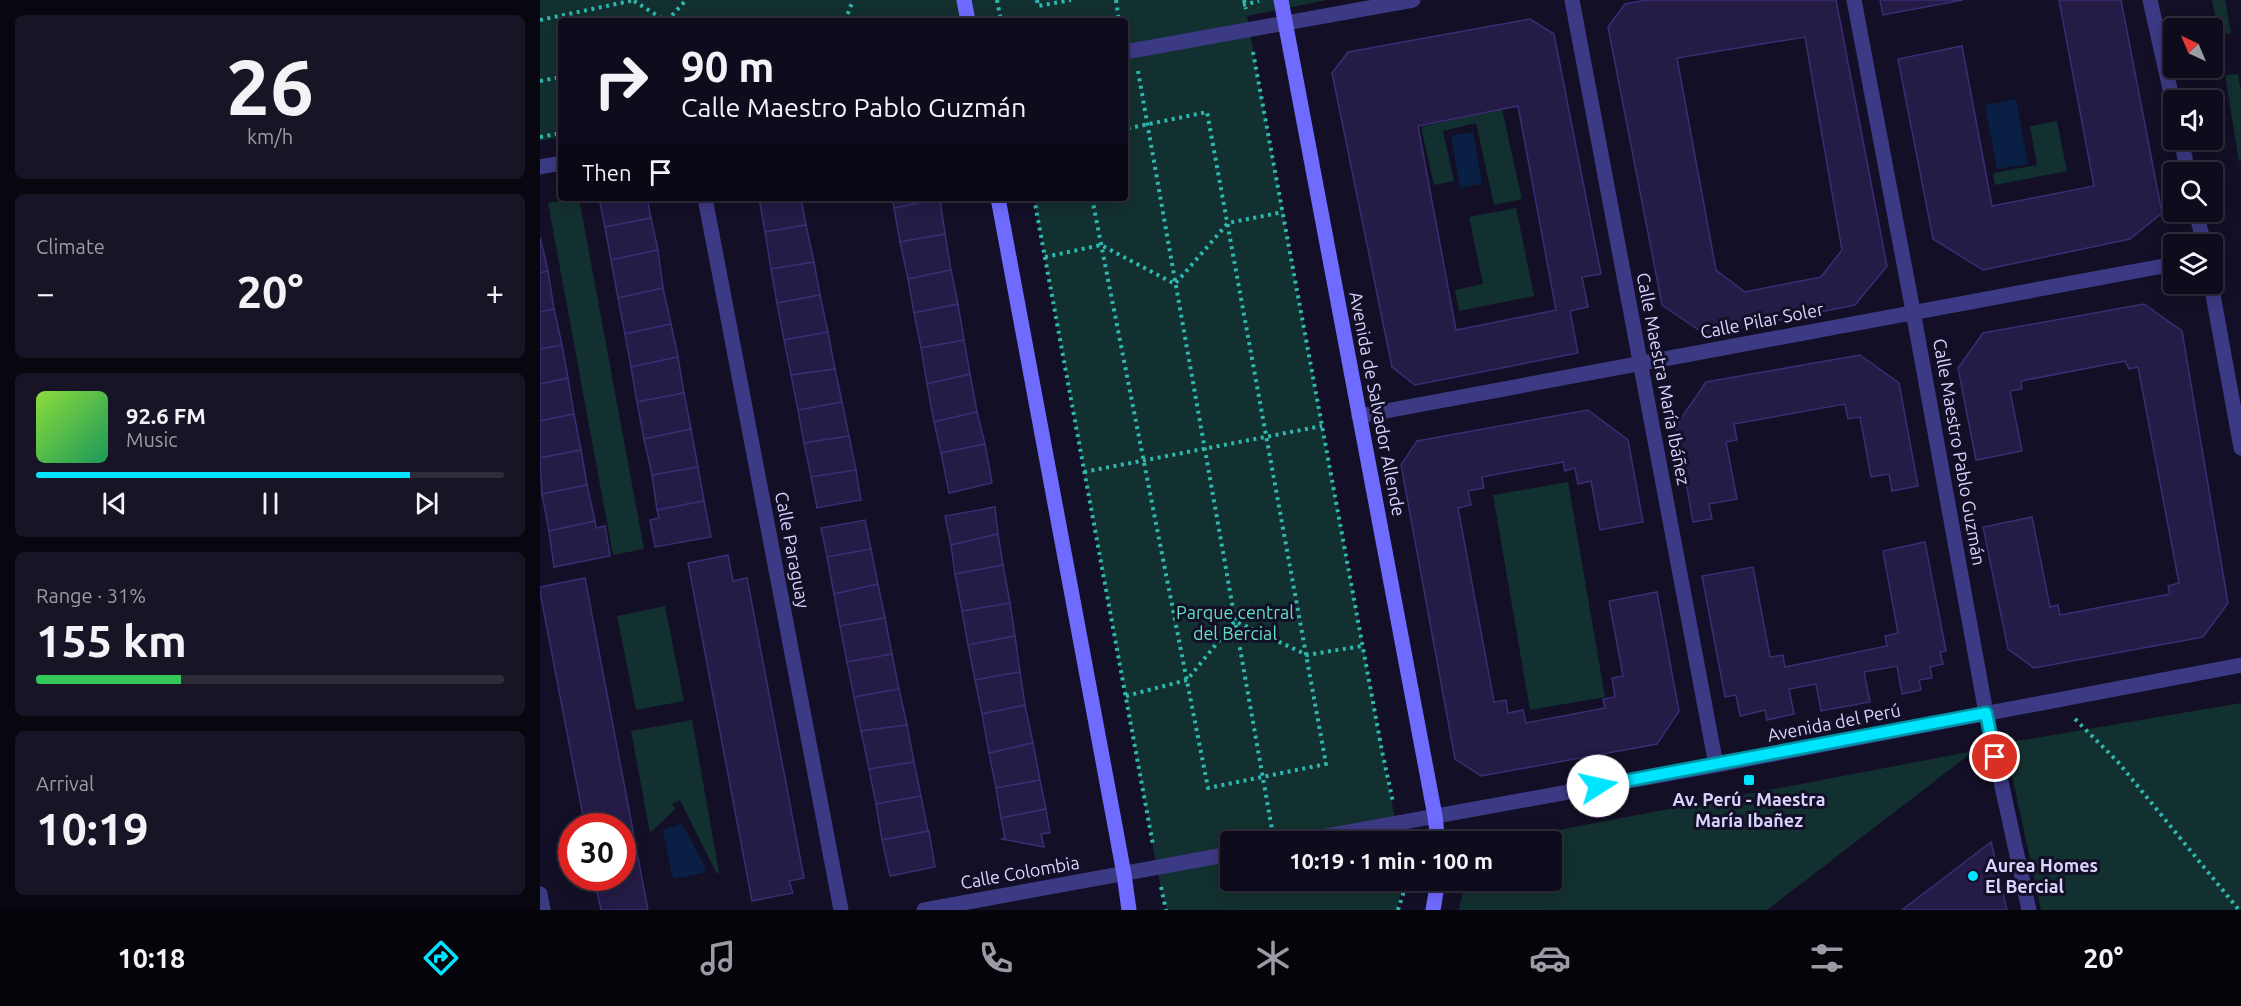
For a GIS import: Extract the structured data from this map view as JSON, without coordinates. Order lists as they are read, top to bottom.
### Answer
{
  "streets": {
    "street": [
      "Calle Pilar Soler",
      "Calle Maestra María Ibáñez",
      "Avenida de Salvador Allende",
      "Calle Maestro Pablo Guzmán",
      "Calle Paraguay",
      "Avenida del Perú",
      "Calle Colombia"
    ]
  },
  "crossings": [
    ["Calle Pilar Soler", "Calle Maestra María Ibáñez"],
    ["Calle Pilar Soler", "Avenida de Salvador Allende"],
    ["Calle Pilar Soler", "Calle Maestro Pablo Guzmán"],
    ["Calle Maestra María Ibáñez", "Avenida del Perú"],
    ["Avenida de Salvador Allende", "Avenida del Perú"],
    ["Calle Maestro Pablo Guzmán", "Avenida del Perú"]
  ],
  "parks": ["Parque central del Bercial"],
  "places": {
    "transit": ["Av. Perú - Maestra María Ibañez"],
    "other": ["Aurea Homes El Bercial"]
  },
  "north": "top left",
  "page": {
    "tile": [
      ["26", "km/h"],
      "Climate",
      ["Range · 31%", "155 km"],
      ["Arrival", "10:19"]
    ],
    "turn": ["90 m", "Calle Maestro Pablo Guzmán"],
    "then": "Then",
    "heat": ["−", "20°", "+"],
    "song": ["92.6 FM", "Music"],
    "limit": "30",
    "trip": "10:19 · 1 min · 100 m",
    "tabs": ["10:18", "20°"]
  }
}
